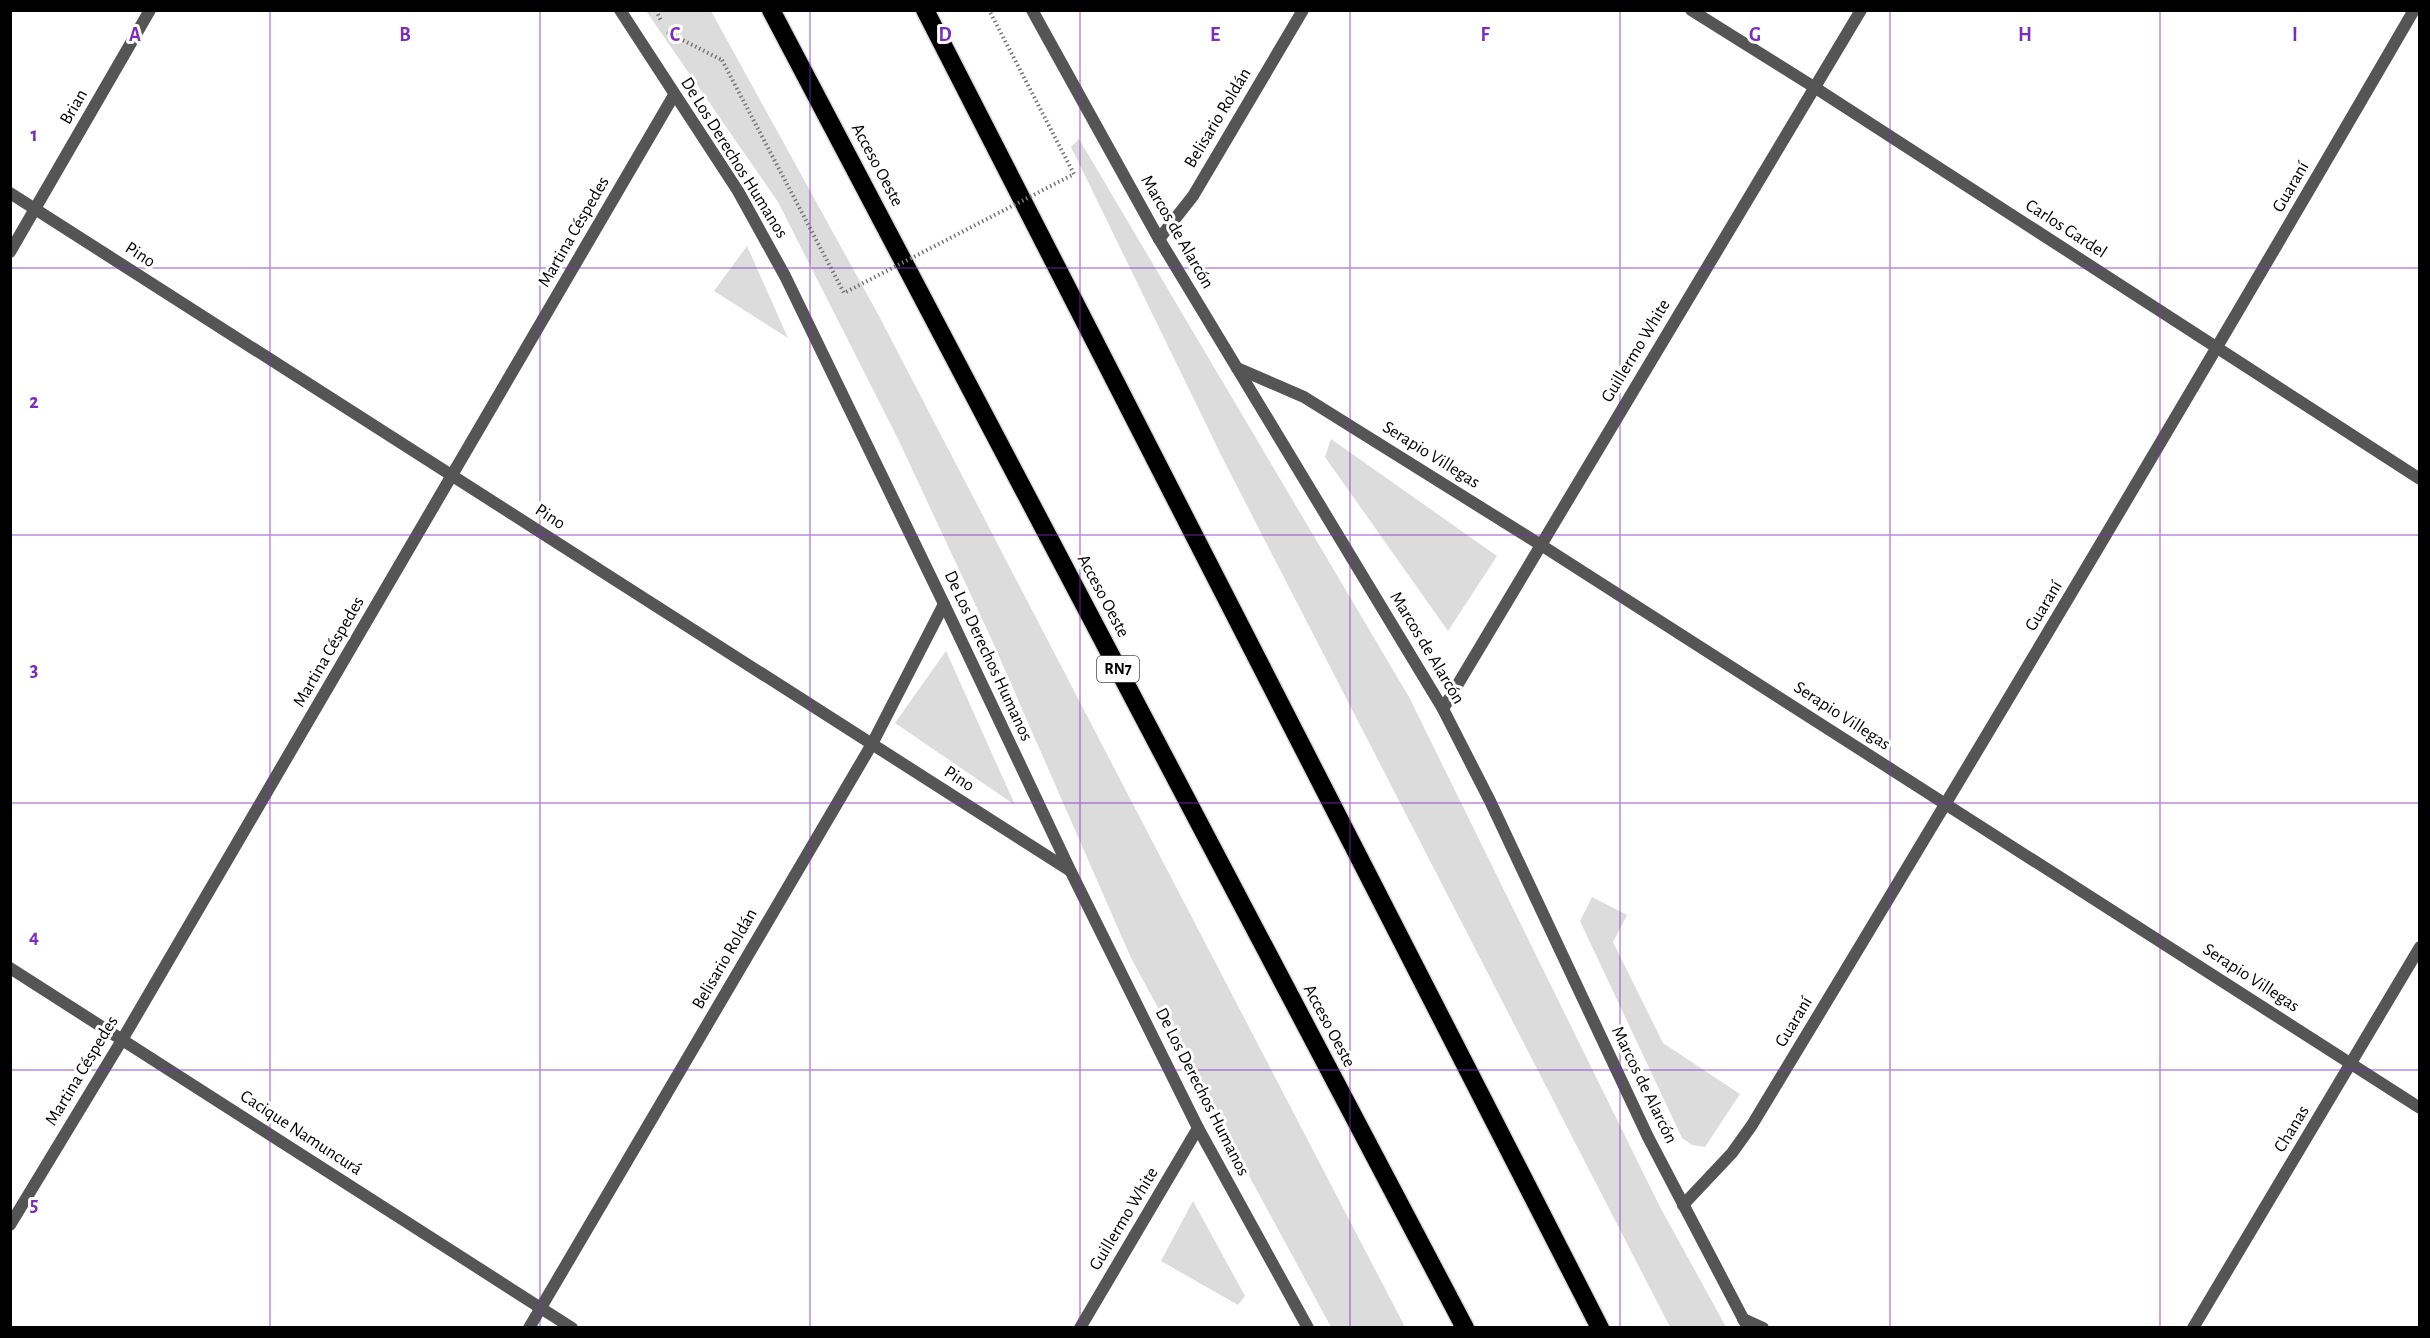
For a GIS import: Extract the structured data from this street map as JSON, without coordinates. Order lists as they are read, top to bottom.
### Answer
{
  "streets": {
    "highway": ["Acceso Oeste", "RN7"],
    "street": [
      "Brian",
      "Belisario Roldán",
      "De Los Derechos Humanos",
      "Guaraní",
      "Carlos Gardel",
      "Martina Céspedes",
      "Marcos de Alarcón",
      "Pino",
      "Guillermo White",
      "Serapio Villegas",
      "Chanas",
      "Cacique Namuncurá"
    ]
  },
  "crossings": [
    ["Brian", "Pino"],
    ["Belisario Roldán", "De Los Derechos Humanos"],
    ["Belisario Roldán", "Marcos de Alarcón"],
    ["Belisario Roldán", "Pino"],
    ["Belisario Roldán", "Cacique Namuncurá"],
    ["De Los Derechos Humanos", "Martina Céspedes"],
    ["De Los Derechos Humanos", "Pino"],
    ["De Los Derechos Humanos", "Guillermo White"],
    ["Guaraní", "Carlos Gardel"],
    ["Guaraní", "Marcos de Alarcón"],
    ["Guaraní", "Serapio Villegas"],
    ["Carlos Gardel", "Guillermo White"],
    ["Martina Céspedes", "Pino"],
    ["Martina Céspedes", "Cacique Namuncurá"],
    ["Marcos de Alarcón", "Guillermo White"],
    ["Marcos de Alarcón", "Serapio Villegas"],
    ["Guillermo White", "Serapio Villegas"],
    ["Serapio Villegas", "Chanas"]
  ],
  "grid": {
    "columns": [
      "A",
      "B",
      "C",
      "D",
      "E",
      "F",
      "G",
      "H",
      "I"
    ],
    "rows": [
      "1",
      "2",
      "3",
      "4",
      "5"
    ]
  }
}
